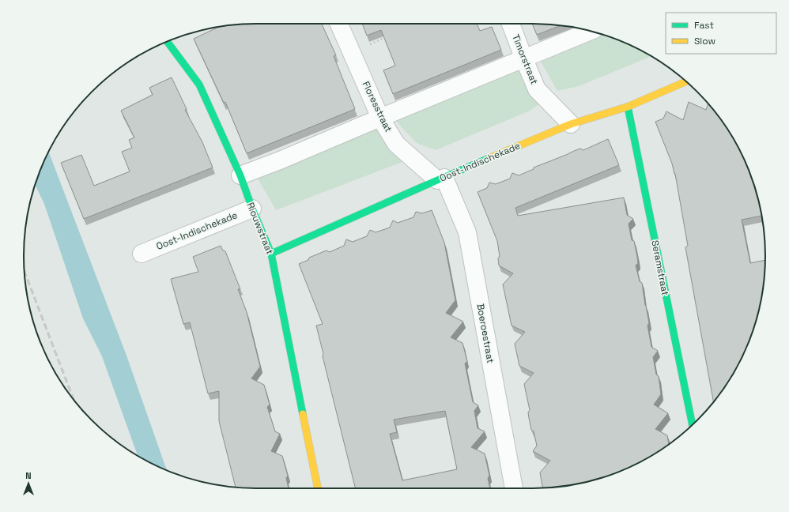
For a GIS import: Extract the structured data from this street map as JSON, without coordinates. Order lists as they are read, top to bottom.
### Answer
{
  "streets": {
    "street": [
      "Timorstraat",
      "Floresstraat",
      "Oost-Indischekade",
      "Riouwstraat",
      "Seramstraat",
      "Boeroestraat"
    ]
  },
  "crossings": [
    ["Timorstraat", "Oost-Indischekade"],
    ["Floresstraat", "Oost-Indischekade"],
    ["Floresstraat", "Boeroestraat"],
    ["Oost-Indischekade", "Riouwstraat"],
    ["Oost-Indischekade", "Seramstraat"],
    ["Oost-Indischekade", "Boeroestraat"]
  ],
  "legend": ["Fast", "Slow"],
  "north": "top"
}
